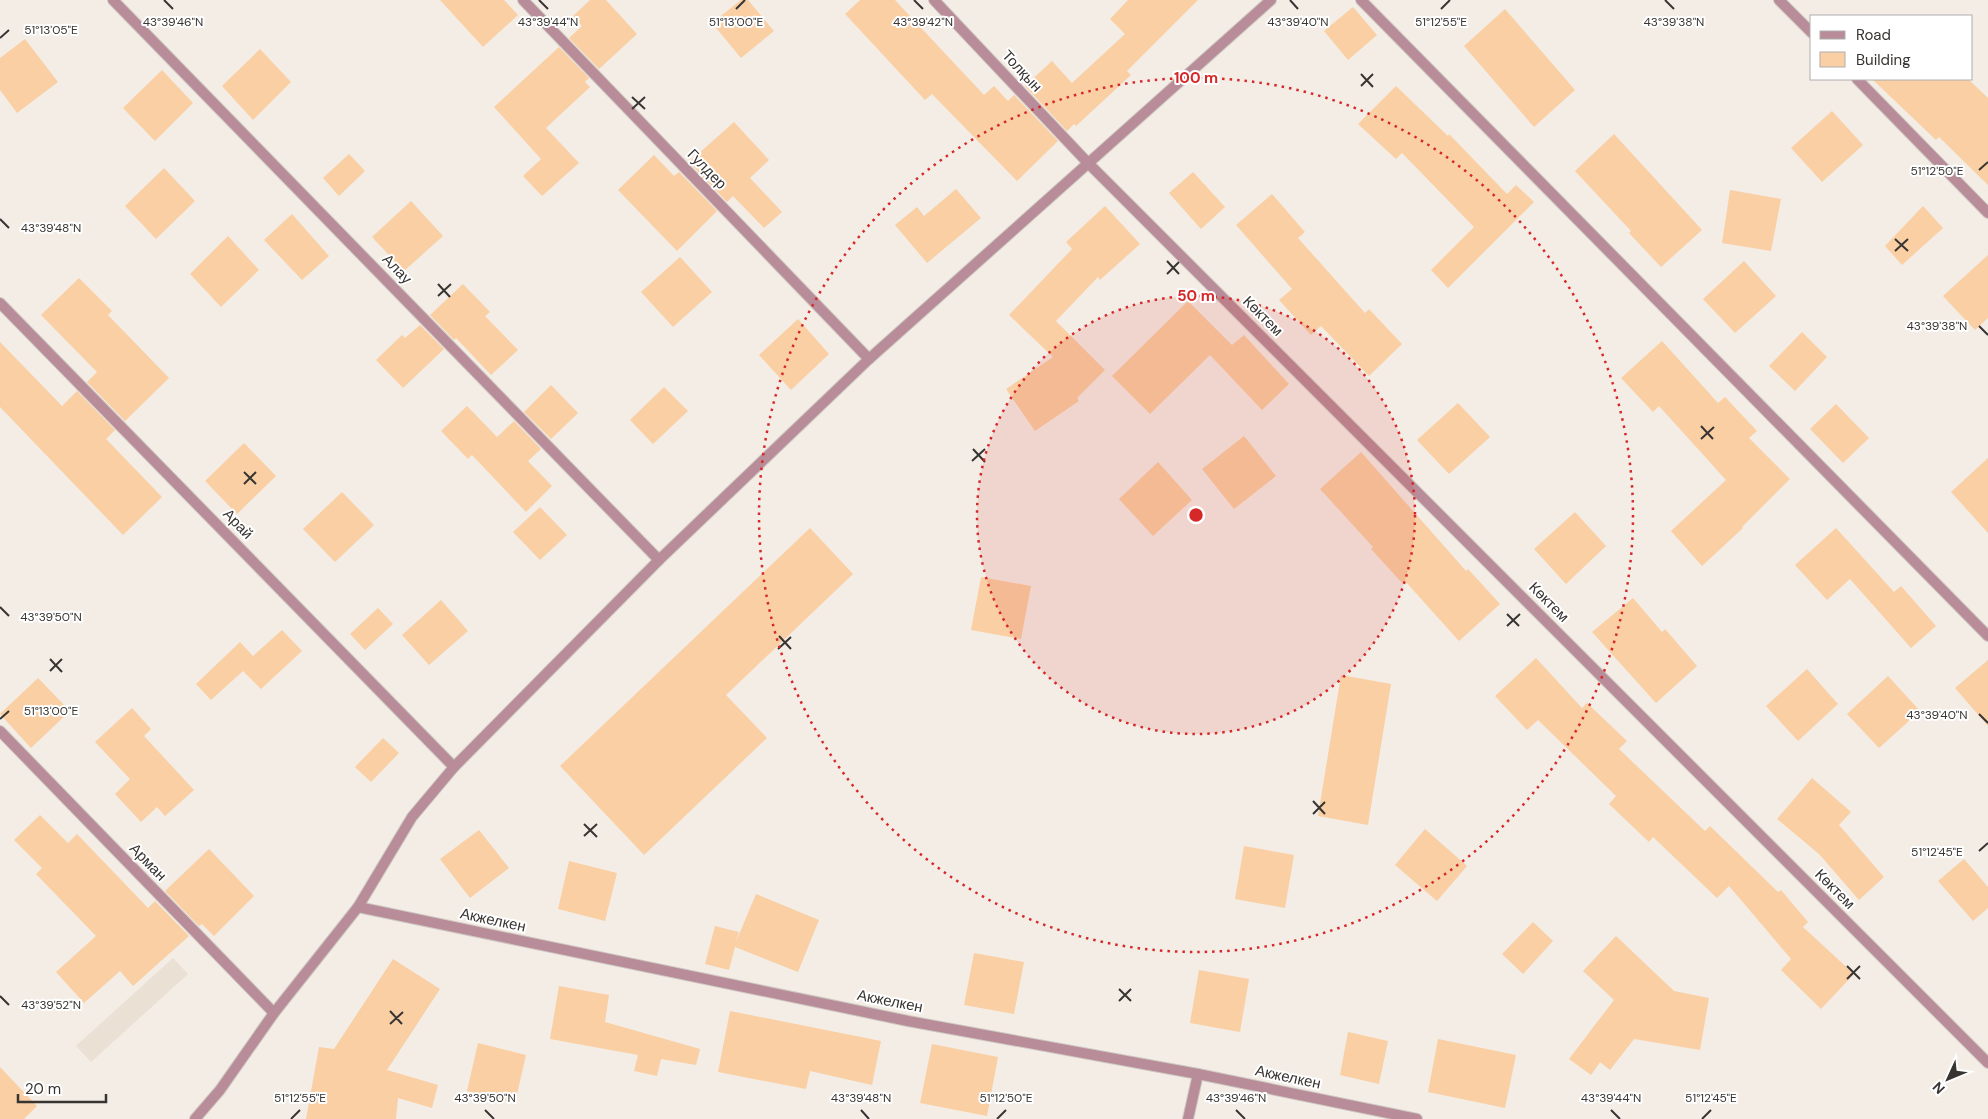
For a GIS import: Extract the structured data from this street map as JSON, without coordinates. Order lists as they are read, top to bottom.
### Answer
{
  "streets": {
    "street": [
      "Толқын",
      "Гулдер",
      "Алау",
      "Көктем",
      "Арай",
      "Арман",
      "Акжелкен"
    ]
  },
  "crossings": [
    ["Толқын", "Көктем"]
  ],
  "legend": ["Road", "Building"],
  "scale_bar": "20 m",
  "north": "bottom left",
  "coordinates": [
    "51°13'00\"E",
    "51°12'55\"E",
    "43°39'46\"N",
    "43°39'44\"N",
    "43°39'42\"N",
    "43°39'40\"N",
    "43°39'38\"N",
    "51°13'05\"E",
    "51°12'50\"E",
    "43°39'48\"N",
    "43°39'50\"N",
    "51°12'45\"E",
    "43°39'52\"N"
  ],
  "rings": ["100 m", "50 m"]
}
